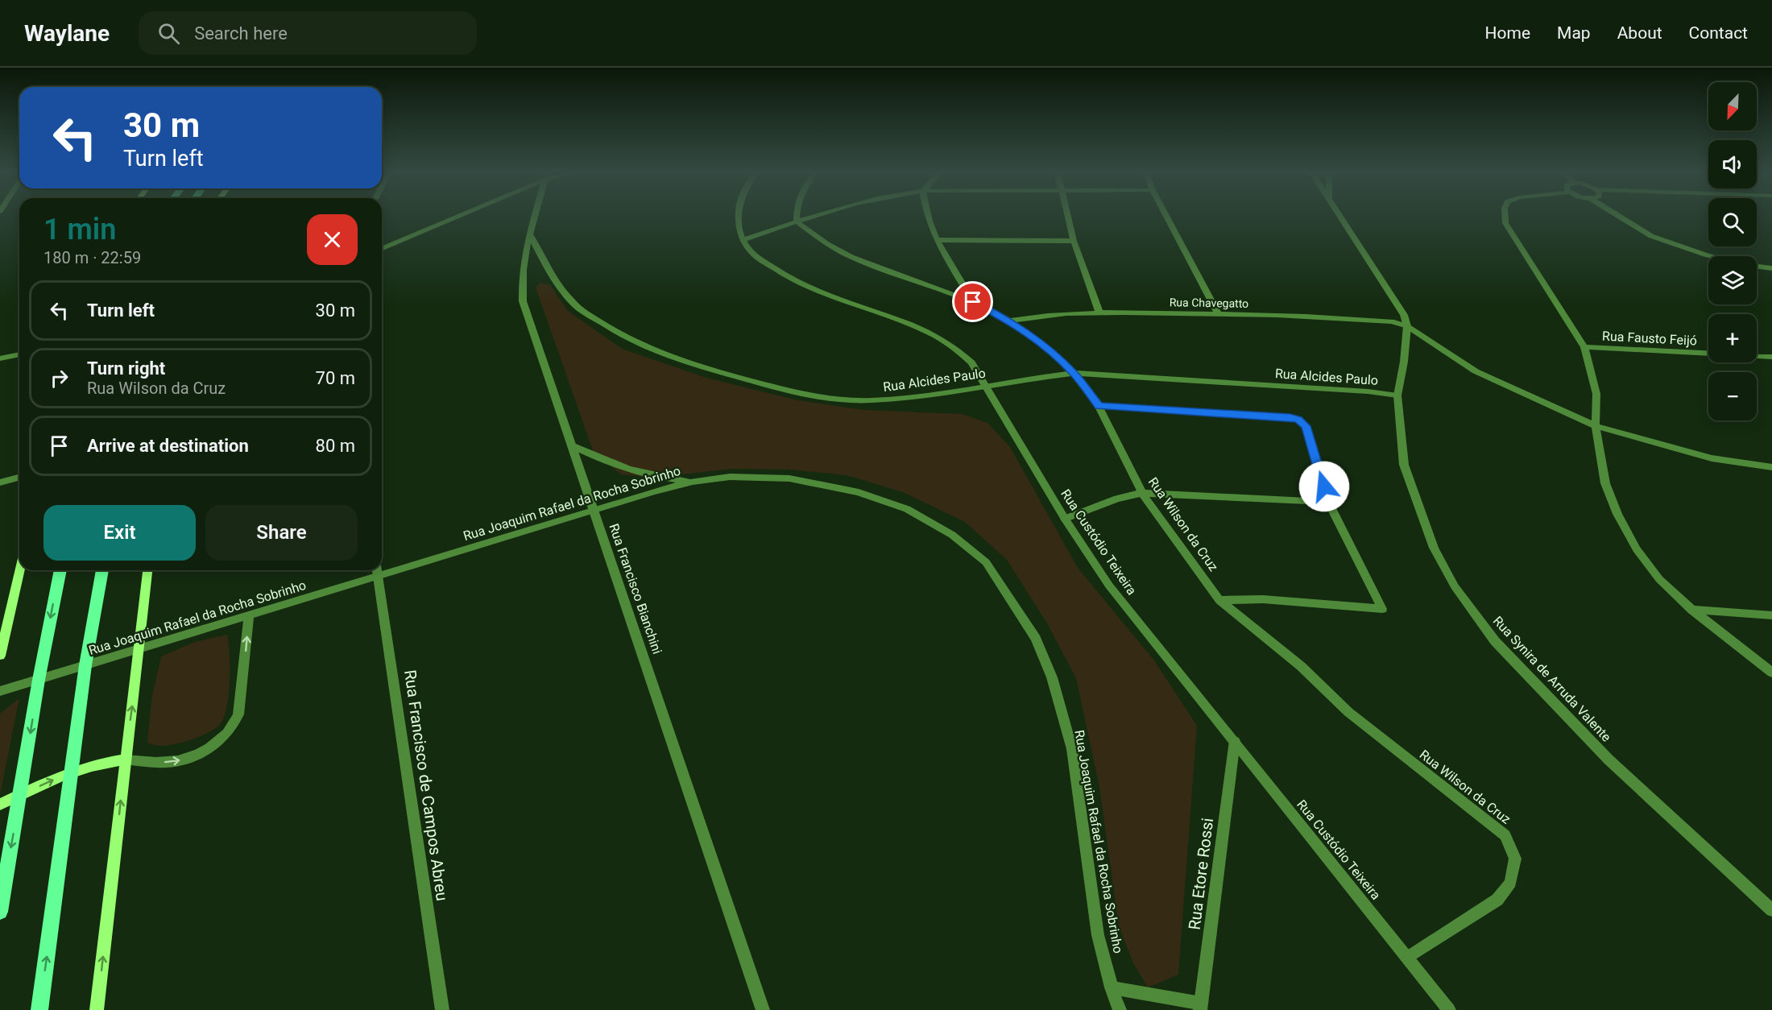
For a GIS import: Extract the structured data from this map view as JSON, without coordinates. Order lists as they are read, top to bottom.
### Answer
{
  "streets": {
    "street": [
      "Rua Chavegatto",
      "Rua Fausto Feijó",
      "Rua Alcides Paulo",
      "Rua Joaquim Rafael da Rocha Sobrinho",
      "Rua Wilson da Cruz",
      "Rua Custódio Teixeira",
      "Rua Francisco Bianchini",
      "Rua Synira de Arruda Valente",
      "Rua Francisco de Campos Abreu",
      "Rua Etore Rossi"
    ]
  },
  "crossings": [
    ["Rua Chavegatto", "Rua Wilson da Cruz"],
    ["Rua Chavegatto", "Rua Synira de Arruda Valente"],
    ["Rua Alcides Paulo", "Rua Wilson da Cruz"],
    ["Rua Alcides Paulo", "Rua Custódio Teixeira"],
    ["Rua Alcides Paulo", "Rua Francisco Bianchini"],
    ["Rua Alcides Paulo", "Rua Synira de Arruda Valente"],
    ["Rua Joaquim Rafael da Rocha Sobrinho", "Rua Francisco Bianchini"],
    ["Rua Joaquim Rafael da Rocha Sobrinho", "Rua Francisco de Campos Abreu"],
    ["Rua Wilson da Cruz", "Rua Custódio Teixeira"],
    ["Rua Custódio Teixeira", "Rua Etore Rossi"]
  ],
  "north": "bottom left",
  "page": {
    "header": "Waylane",
    "search": "Search here",
    "nav": [
      "Home",
      "Map",
      "About",
      "Contact"
    ],
    "map_buttons": ["+", "−"],
    "turn": ["30 m", "Turn left"],
    "heading": ["1 min", "180 m · 22:59"],
    "list": [
      {
        "name": "Turn left",
        "value": "30 m"
      },
      {
        "name": "Turn right",
        "note": "Rua Wilson da Cruz",
        "value": "70 m"
      },
      {
        "name": "Arrive at destination",
        "value": "80 m"
      }
    ],
    "buttons": ["Exit", "Share"]
  }
}
